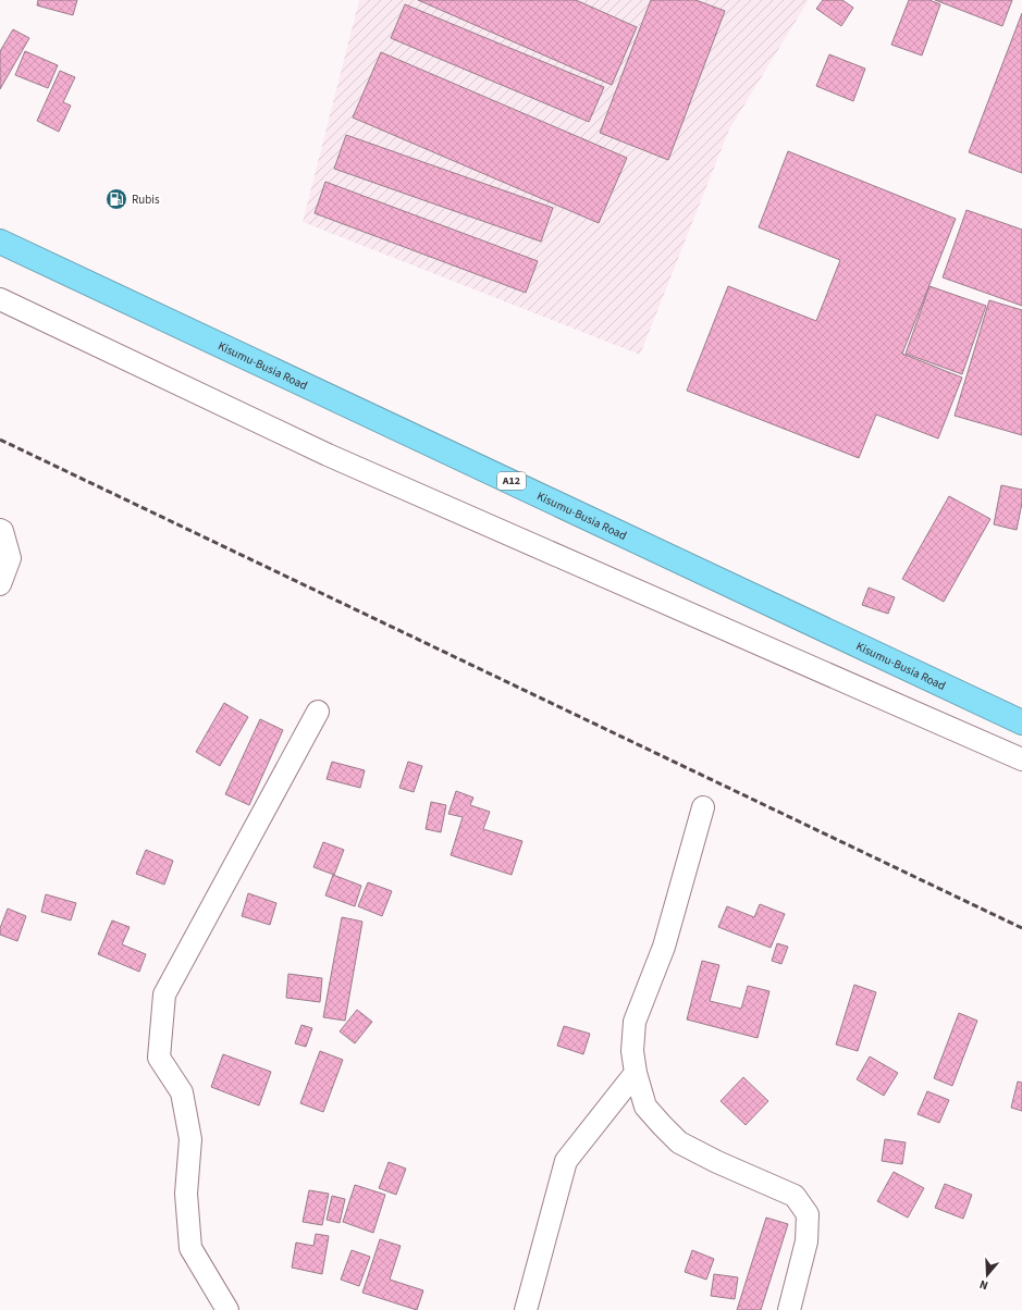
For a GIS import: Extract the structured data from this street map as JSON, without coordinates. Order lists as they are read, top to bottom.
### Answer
{
  "streets": {
    "highway": ["Kisumu-Busia Road", "A12"]
  },
  "places": {
    "fuel station": ["Rubis"]
  },
  "north": "bottom"
}
